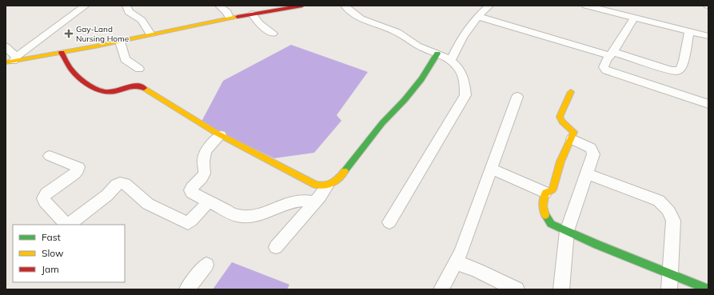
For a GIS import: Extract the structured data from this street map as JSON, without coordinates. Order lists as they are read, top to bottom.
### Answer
{
  "places": {
    "health": ["Gay-Land Nursing Home"]
  },
  "legend": ["Fast", "Slow", "Jam"]
}
